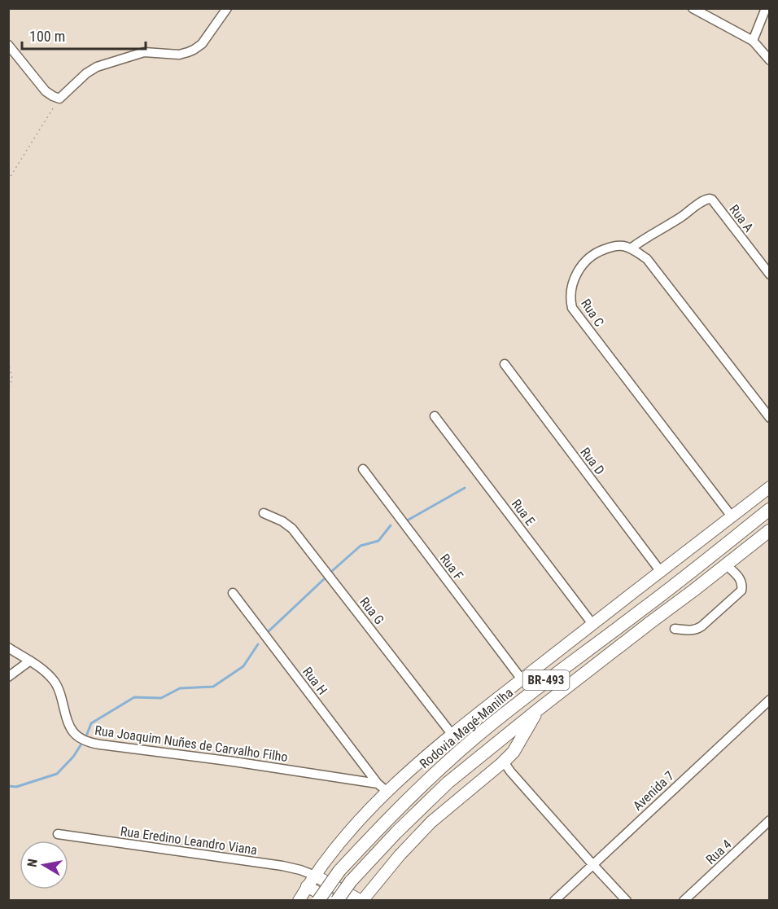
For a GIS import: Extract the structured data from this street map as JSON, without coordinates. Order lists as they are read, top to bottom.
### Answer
{
  "streets": {
    "highway": ["BR-493", "Rodovia Magé-Manilha"],
    "street": [
      "Rua A",
      "Rua C",
      "Rua D",
      "Rua E",
      "Rua F",
      "Rua G",
      "Rua H",
      "Rua Joaquim Nuñes de Carvalho Filho",
      "Avenida 7",
      "Rua Eredino Leandro Viana",
      "Rua 4"
    ]
  },
  "crossings": [
    ["Rua A", "Rua C"],
    ["Rua H", "Rua Joaquim Nuñes de Carvalho Filho"]
  ],
  "scale_bar": "100 m",
  "north": "left"
}
